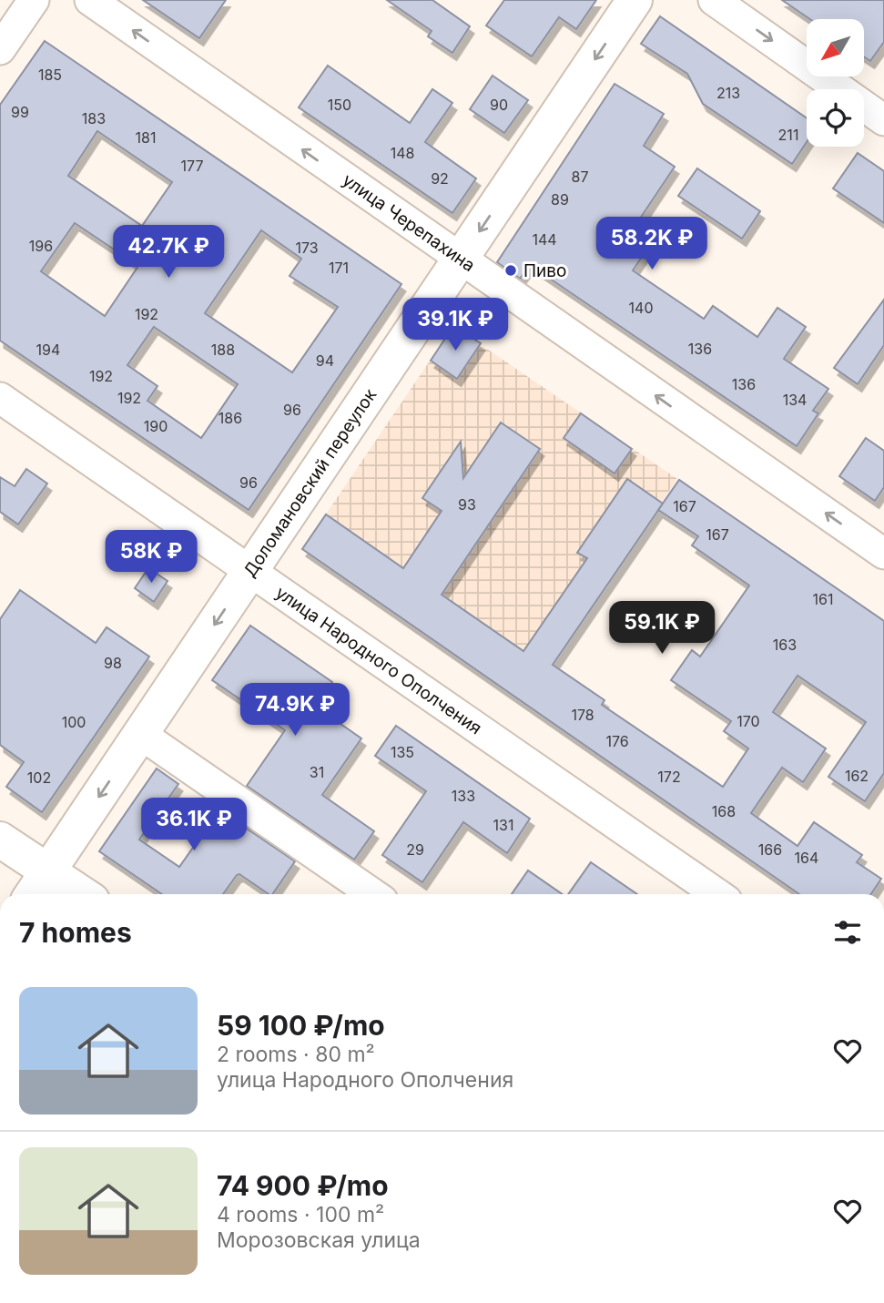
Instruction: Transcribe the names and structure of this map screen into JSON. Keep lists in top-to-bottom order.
{
  "streets": {
    "main road": ["Доломановский переулок"],
    "street": ["улица Черепахина", "улица Народного Ополчения"]
  },
  "crossings": [
    ["улица Черепахина", "Доломановский переулок"],
    ["Доломановский переулок", "улица Народного Ополчения"]
  ],
  "one_way": ["улица Черепахина", "Доломановский переулок"],
  "places": ["Пиво"],
  "house_numbers": [
    "185",
    "213",
    "150",
    "90",
    "99",
    "183",
    "211",
    "181",
    "148",
    "177",
    "87",
    "92",
    "89",
    "144",
    "196",
    "173",
    "171",
    "140",
    "192",
    "136",
    "194",
    "188",
    "94",
    "192",
    "136",
    "192",
    "134",
    "96",
    "186",
    "190",
    "96",
    "93",
    "167",
    "167",
    "161",
    "163",
    "98",
    "178",
    "170",
    "100",
    "176",
    "135",
    "31",
    "162",
    "172",
    "102",
    "133",
    "168",
    "131",
    "29",
    "166",
    "164"
  ],
  "north": "bottom left",
  "page": {
    "price": [
      "58.2K ₽",
      "42.7K ₽",
      "39.1K ₽",
      "58K ₽",
      "59.1K ₽",
      "74.9K ₽",
      "36.1K ₽"
    ],
    "heading": "7 homes",
    "list": [
      {
        "name": "59 100 ₽/mo",
        "note": "2 rooms · 80 m² · улица Народного Ополчения"
      },
      {
        "name": "74 900 ₽/mo",
        "note": "4 rooms · 100 m² · Морозовская улица"
      }
    ]
  }
}
